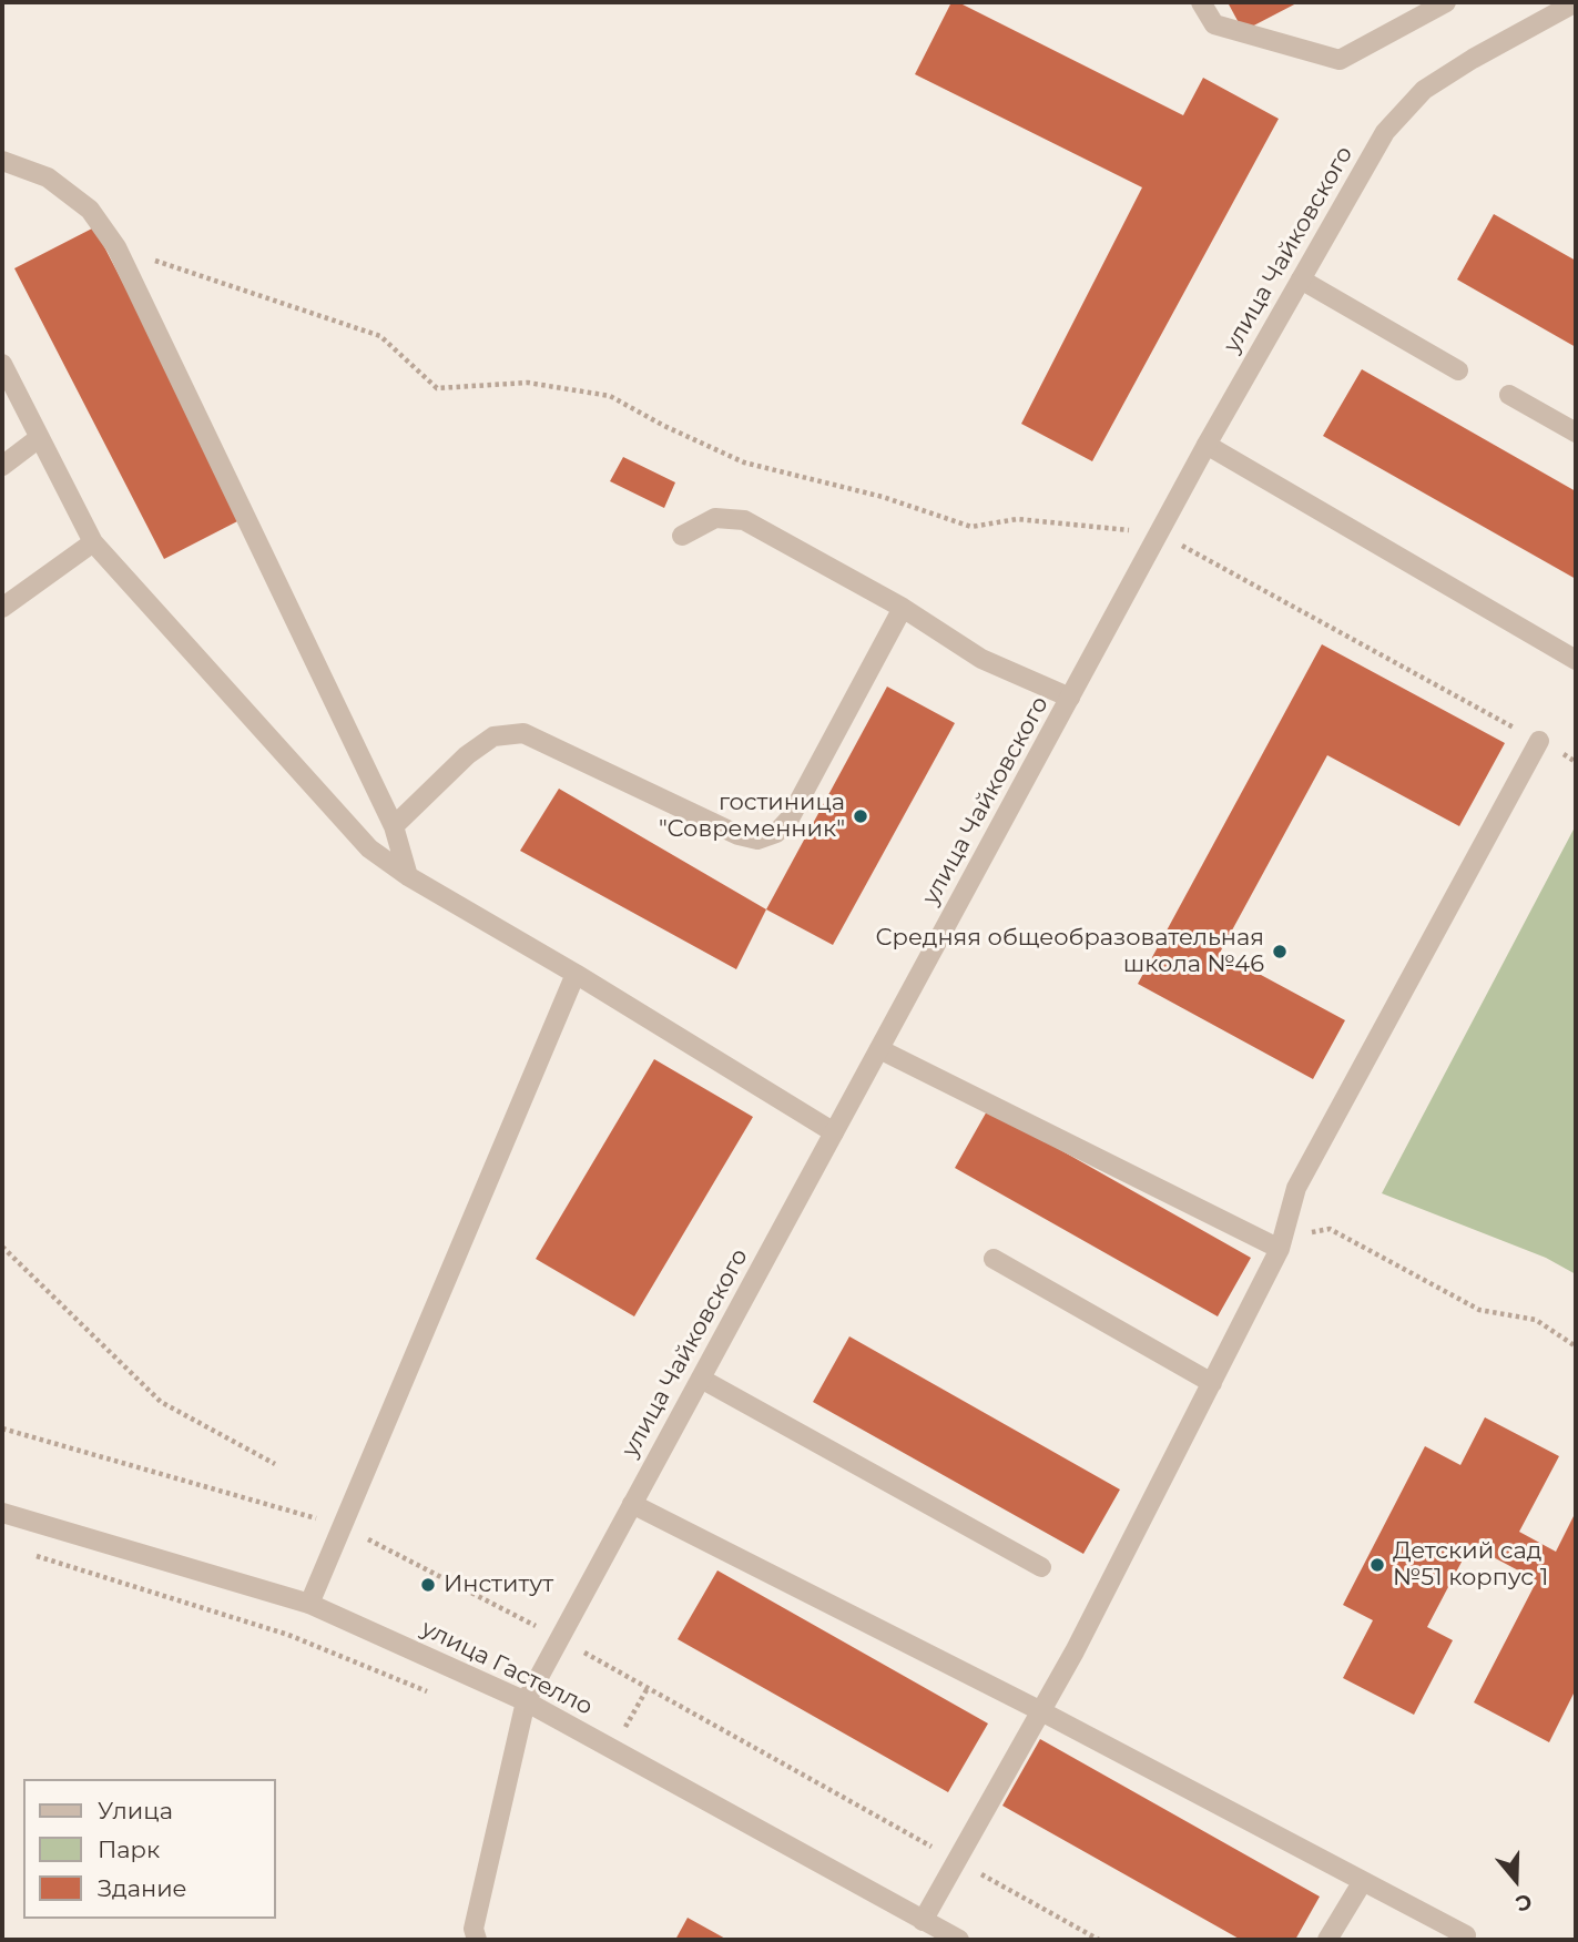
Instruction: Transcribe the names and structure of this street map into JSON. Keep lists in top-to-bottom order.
{
  "streets": {
    "street": ["улица Чайковского", "улица Гастелло"]
  },
  "crossings": [
    ["улица Чайковского", "улица Гастелло"]
  ],
  "places": [
    "гостиница \"Современник\"",
    "Средняя общеобразовательная школа №46",
    "Детский сад №51 корпус 1",
    "Институт"
  ],
  "legend": ["Улица", "Парк", "Здание"],
  "north": "bottom"
}
